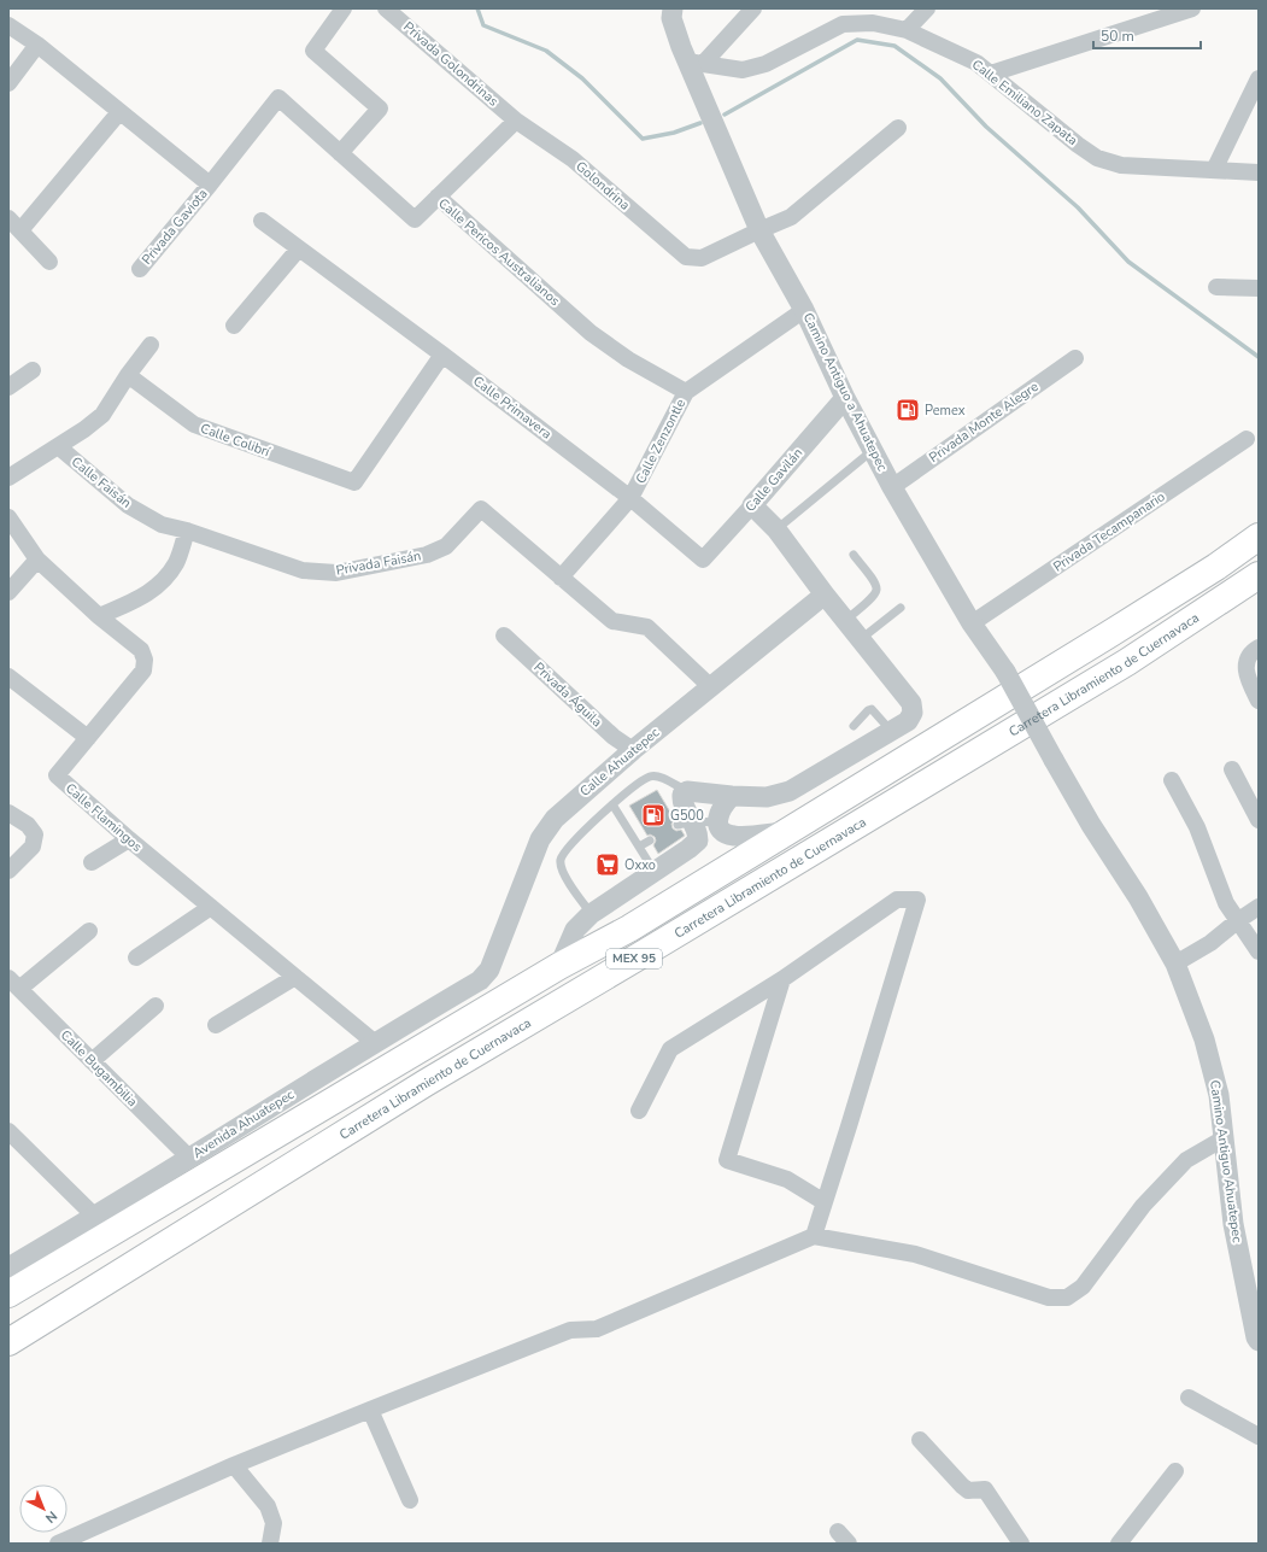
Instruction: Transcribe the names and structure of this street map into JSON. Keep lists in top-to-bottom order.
{
  "streets": {
    "highway": ["Carretera Libramiento de Cuernavaca", "MEX 95"],
    "street": [
      "Privada Golondrinas",
      "Calle Emiliano Zapata",
      "Golondrina",
      "Privada Gaviota",
      "Calle Pericos Australianos",
      "Camino Antiguo a Ahuatepec",
      "Calle Primavera",
      "Privada Monte Alegre",
      "Calle Colibrí",
      "Calle Zenzontle",
      "Calle Gavilán",
      "Calle Faisán",
      "Privada Tecampanario",
      "Privada Faisán",
      "Privada Águila",
      "Calle Ahuatepec",
      "Calle Flamingos",
      "Calle Bugambilia",
      "Avenida Ahuatepec",
      "Camino Antiguo Ahuatepec"
    ]
  },
  "crossings": [
    ["Privada Golondrinas", "Golondrina"],
    ["Calle Emiliano Zapata", "Camino Antiguo a Ahuatepec"],
    ["Golondrina", "Camino Antiguo a Ahuatepec"],
    ["Privada Gaviota", "Calle Pericos Australianos"],
    ["Calle Pericos Australianos", "Calle Zenzontle"],
    ["Camino Antiguo a Ahuatepec", "Privada Monte Alegre"],
    ["Camino Antiguo a Ahuatepec", "Calle Zenzontle"],
    ["Camino Antiguo a Ahuatepec", "Calle Gavilán"],
    ["Camino Antiguo a Ahuatepec", "Privada Tecampanario"],
    ["Camino Antiguo a Ahuatepec", "Camino Antiguo Ahuatepec"],
    ["Calle Primavera", "Calle Colibrí"],
    ["Calle Primavera", "Calle Zenzontle"],
    ["Calle Primavera", "Calle Gavilán"],
    ["Calle Zenzontle", "Privada Faisán"],
    ["Calle Faisán", "Privada Faisán"],
    ["Privada Águila", "Calle Ahuatepec"],
    ["Calle Ahuatepec", "Avenida Ahuatepec"],
    ["Calle Flamingos", "Avenida Ahuatepec"],
    ["Calle Bugambilia", "Avenida Ahuatepec"]
  ],
  "places": {
    "fuel station": ["Pemex", "G500"],
    "supermarket": ["Oxxo"]
  },
  "scale_bar": "50 m",
  "north": "bottom right"
}
